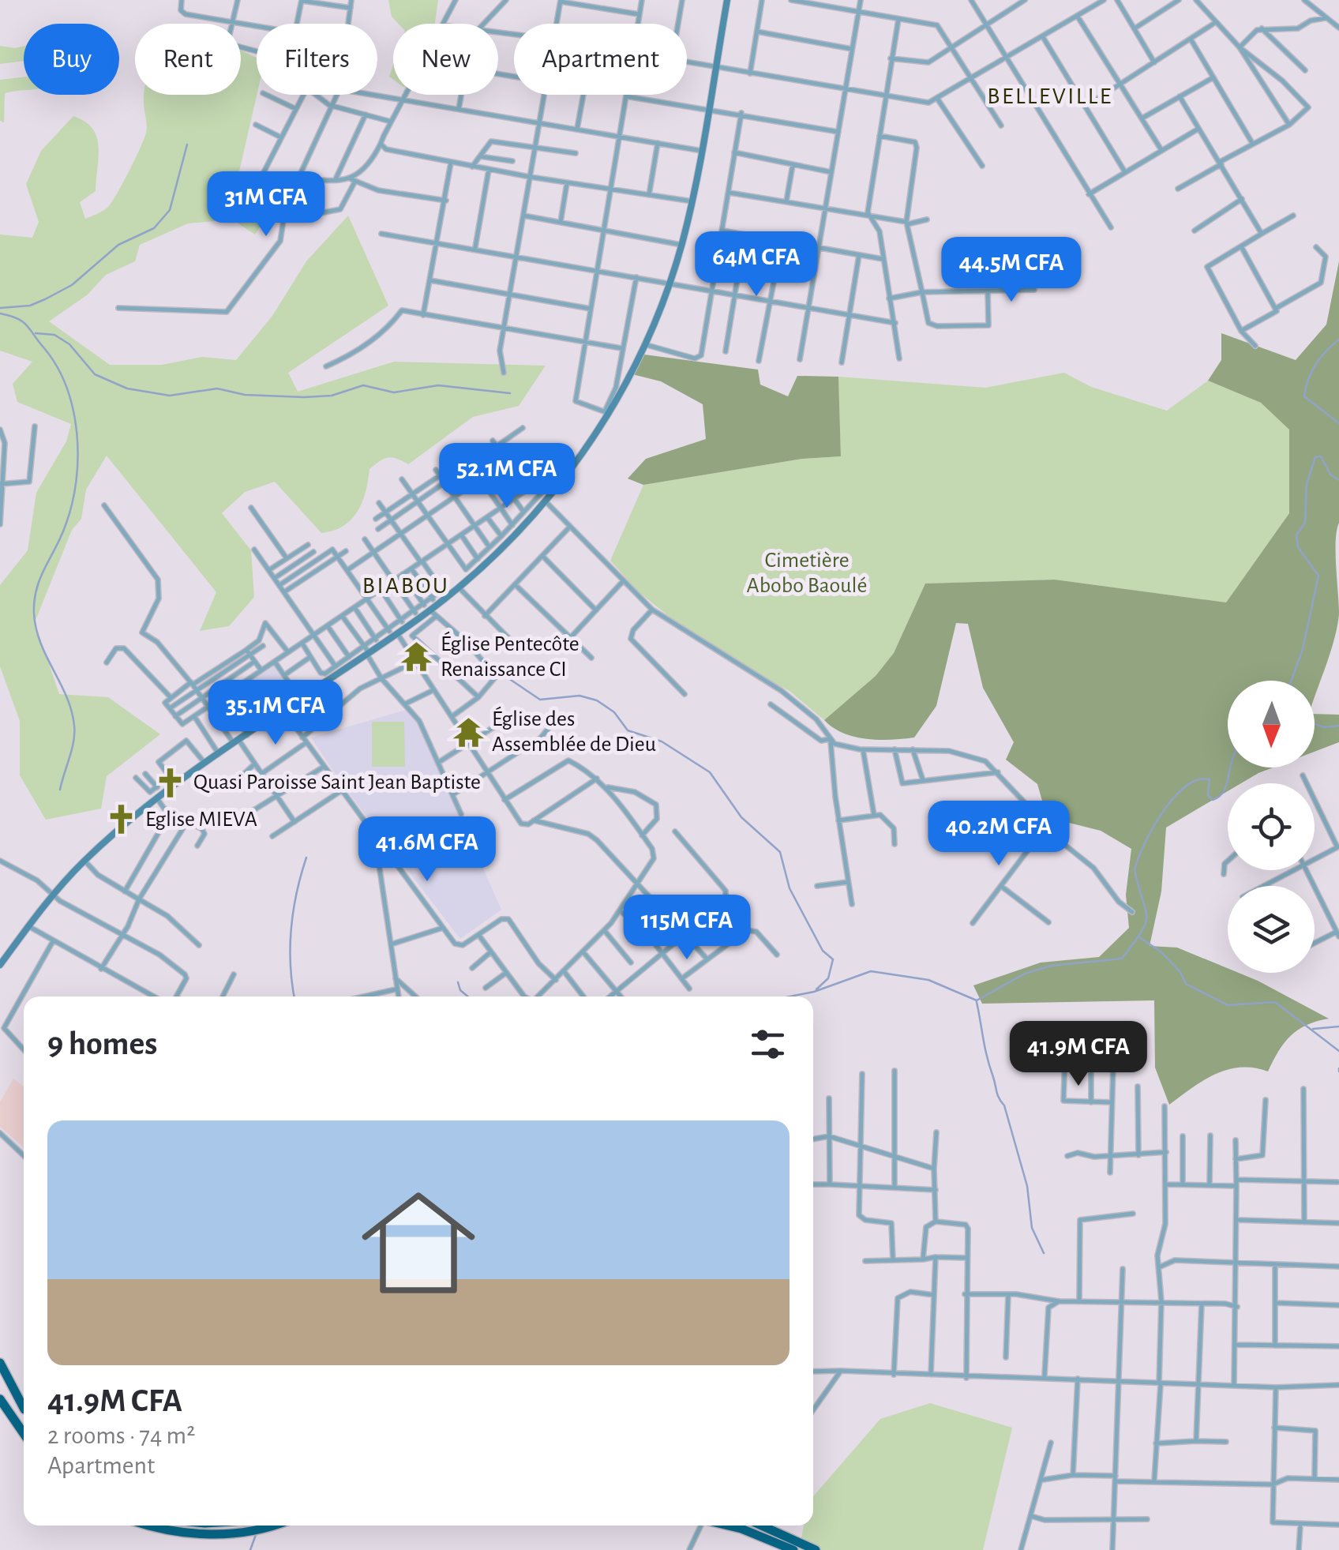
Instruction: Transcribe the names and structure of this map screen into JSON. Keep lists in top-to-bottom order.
{
  "districts": ["BELLEVILLE", "BIABOU"],
  "parks": ["Cimetière Abobo Baoulé"],
  "places": {
    "temple": ["Église Pentecôte Renaissance CI", "Église des Assemblée de Dieu"],
    "church": ["Quasi Paroisse Saint Jean Baptiste", "Eglise MIEVA"]
  },
  "north": "bottom",
  "page": {
    "chip": [
      "Buy",
      "Rent",
      "Filters",
      "New",
      "Apartment"
    ],
    "price": [
      "31M CFA",
      "64M CFA",
      "44.5M CFA",
      "52.1M CFA",
      "35.1M CFA",
      "40.2M CFA",
      "41.6M CFA",
      "115M CFA",
      "41.9M CFA"
    ],
    "heading": "9 homes",
    "list": [
      {
        "name": "41.9M CFA",
        "note": "2 rooms · 74 m² · Apartment"
      }
    ]
  }
}
